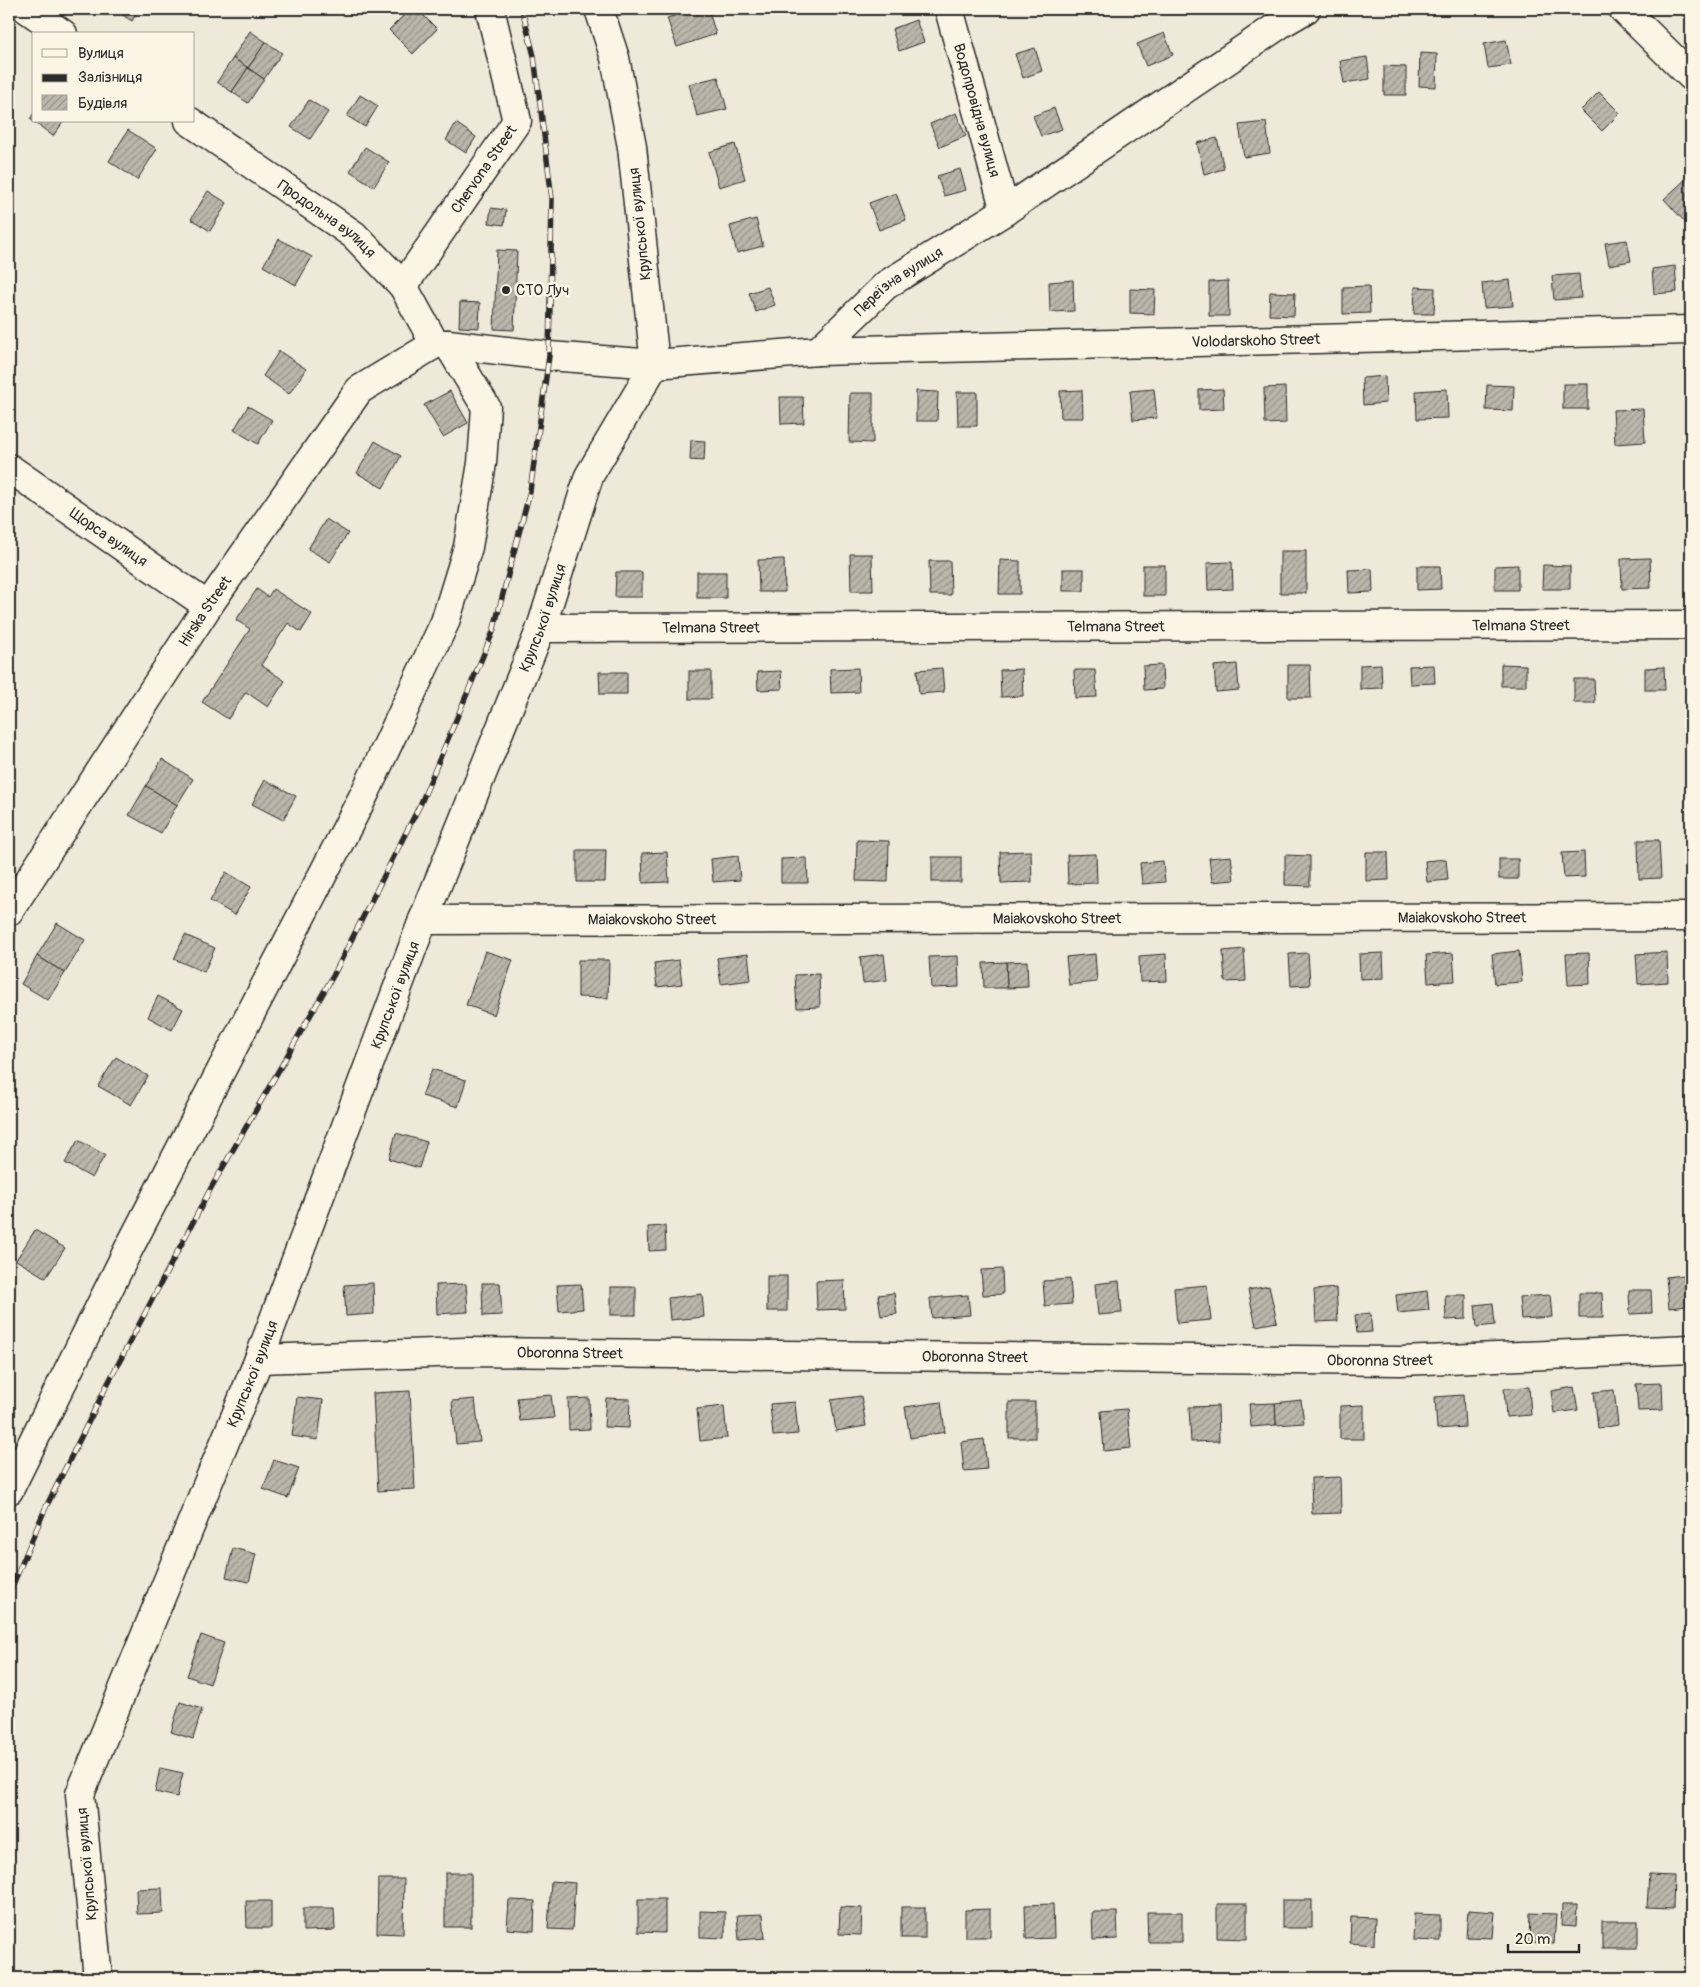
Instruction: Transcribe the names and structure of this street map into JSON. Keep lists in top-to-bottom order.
{
  "streets": {
    "street": [
      "Водопровідна вулиця",
      "Chervona Street",
      "Продольна вулиця",
      "Крупської вулиця",
      "Переїзна вулиця",
      "Volodarskoho Street",
      "Щорса вулиця",
      "Hirska Street",
      "Telmana Street",
      "Maiakovskoho Street",
      "Oboronna Street"
    ]
  },
  "crossings": [
    ["Водопровідна вулиця", "Переїзна вулиця"],
    ["Chervona Street", "Продольна вулиця"],
    ["Продольна вулиця", "Hirska Street"],
    ["Крупської вулиця", "Telmana Street"],
    ["Крупської вулиця", "Maiakovskoho Street"],
    ["Крупської вулиця", "Oboronna Street"],
    ["Переїзна вулиця", "Volodarskoho Street"],
    ["Щорса вулиця", "Hirska Street"]
  ],
  "places": ["СТО Луч"],
  "legend": ["Вулиця", "Залізниця", "Будівля"],
  "scale_bar": "20 m"
}
